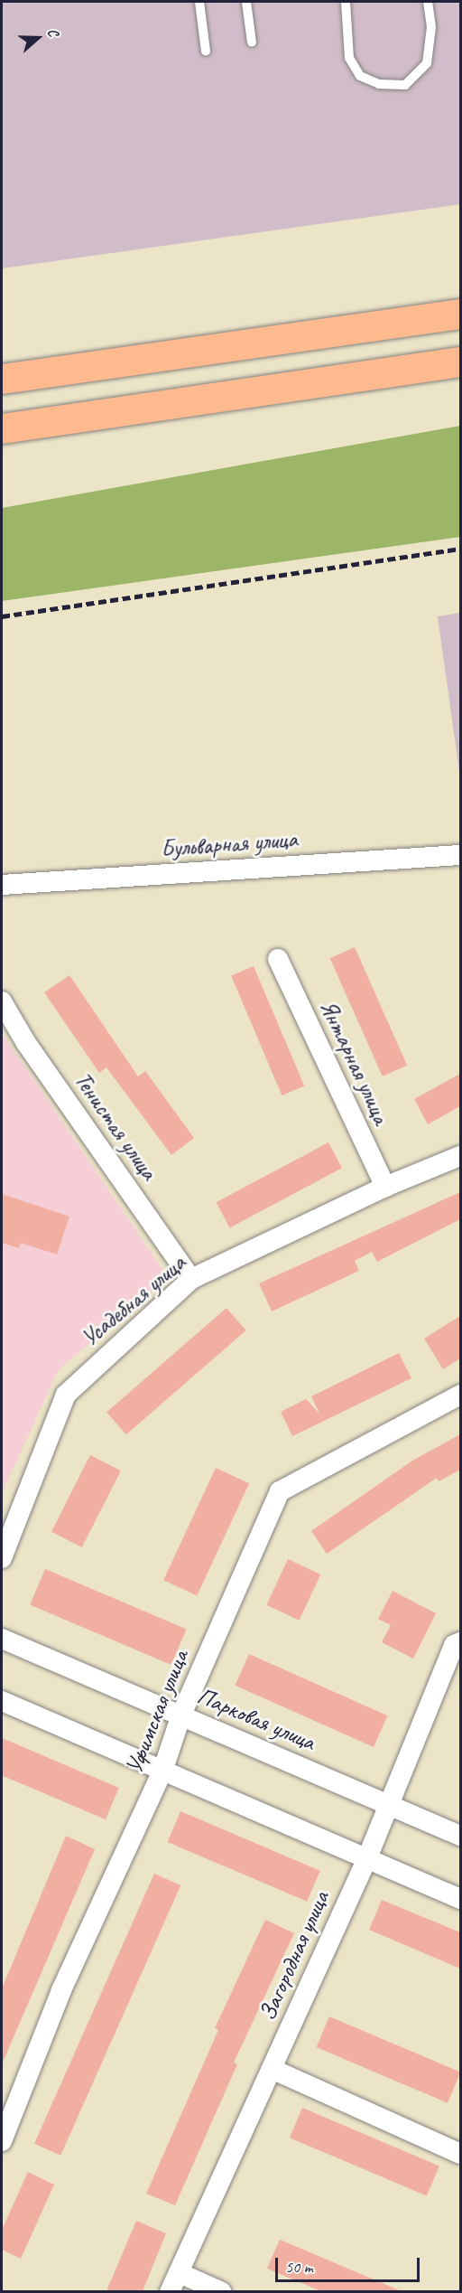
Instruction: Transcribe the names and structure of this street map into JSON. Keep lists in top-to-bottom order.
{
  "streets": {
    "street": [
      "Бульварная улица",
      "Янтарная улица",
      "Тенистая улица",
      "Усадебная улица",
      "Уфимская улица",
      "Парковая улица",
      "Загородная улица"
    ]
  },
  "crossings": [
    ["Янтарная улица", "Усадебная улица"],
    ["Тенистая улица", "Усадебная улица"],
    ["Уфимская улица", "Парковая улица"],
    ["Парковая улица", "Загородная улица"]
  ],
  "scale_bar": "50 m",
  "north": "right"
}
